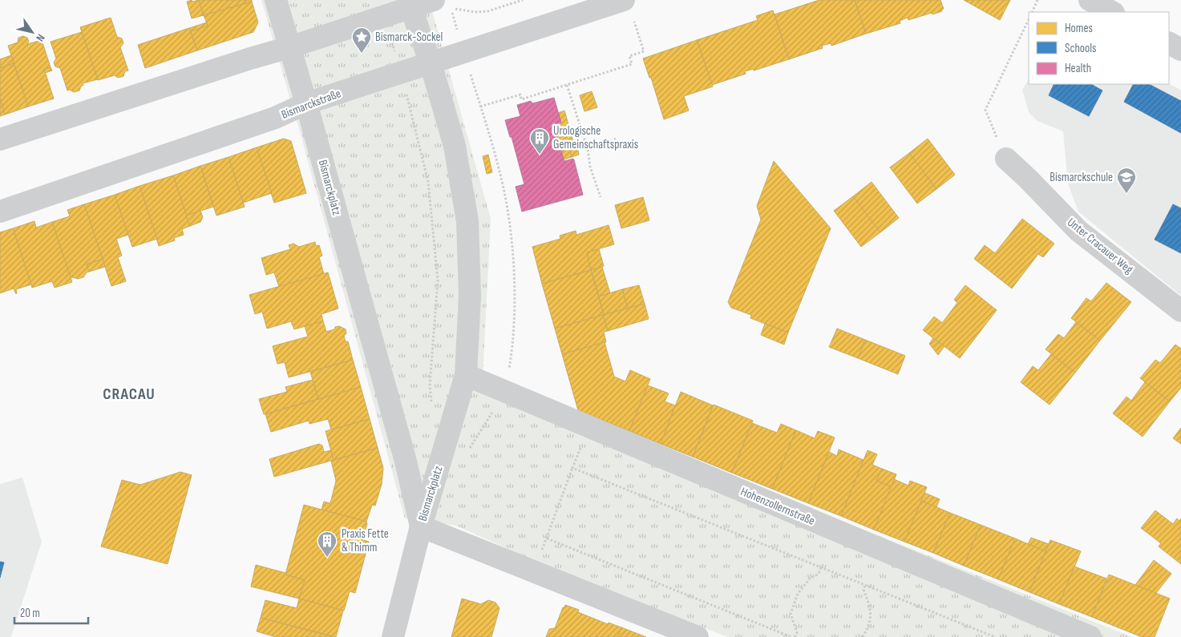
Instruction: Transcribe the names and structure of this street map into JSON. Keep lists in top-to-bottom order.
{
  "streets": {
    "street": [
      "Bismarckstraße",
      "Bismarckplatz",
      "Unter Cracauer Weg",
      "Hohenzollernstraße"
    ]
  },
  "crossings": [
    ["Bismarckstraße", "Bismarckplatz"],
    ["Bismarckplatz", "Hohenzollernstraße"]
  ],
  "districts": ["CRACAU"],
  "places": {
    "place": ["Bismarck-Sockel"],
    "building": ["Urologische Gemeinschaftspraxis", "Praxis Fette & Thimm"],
    "school or university": ["Bismarckschule"]
  },
  "legend": ["Homes", "Schools", "Health"],
  "scale_bar": "20 m",
  "north": "bottom right"
}
